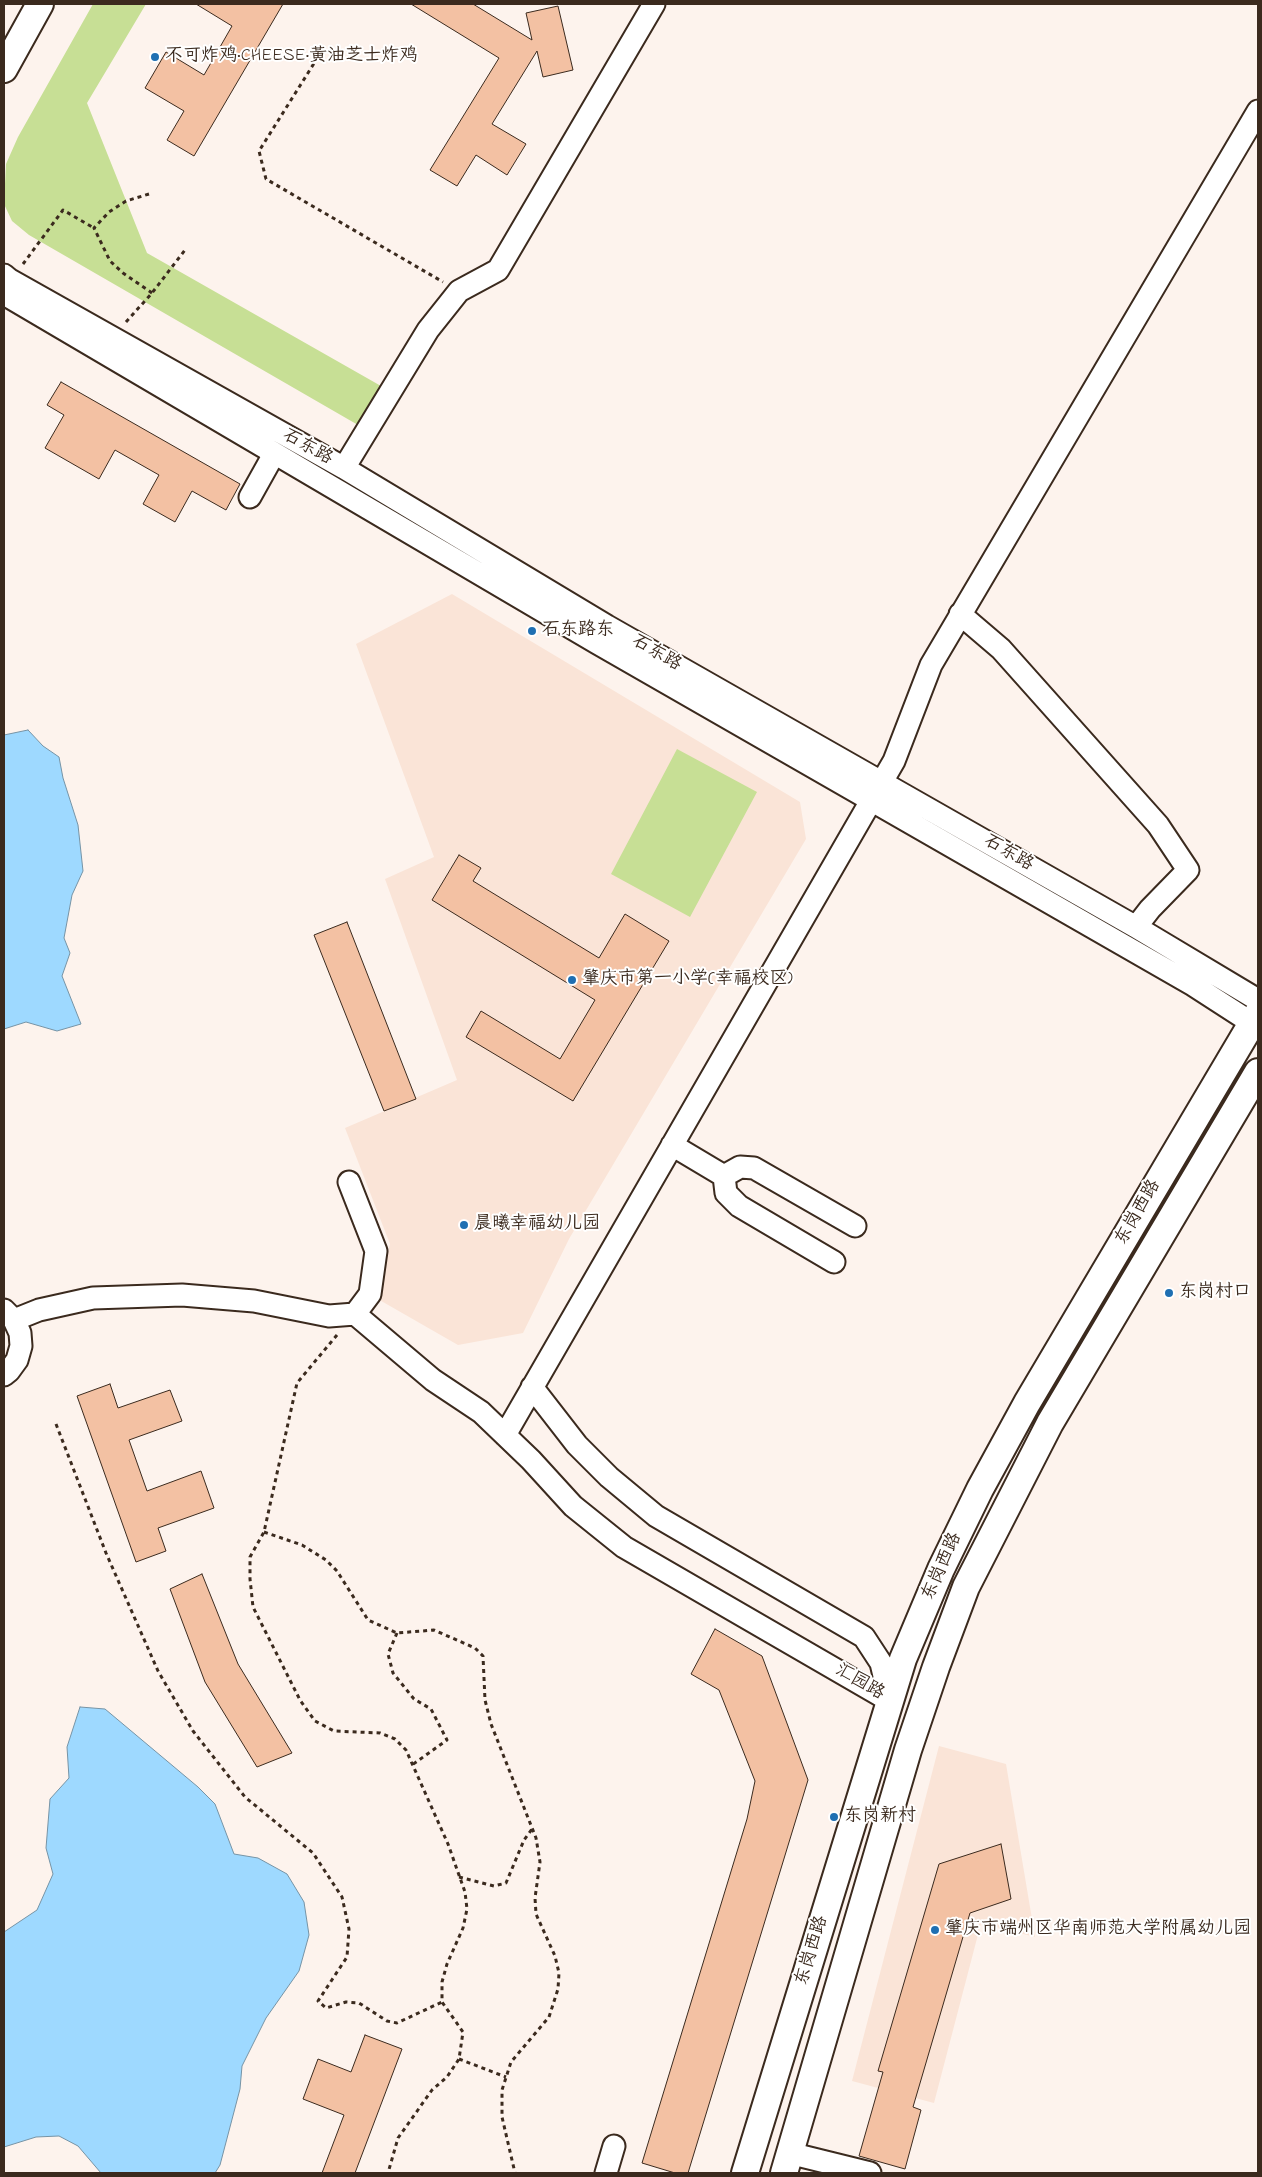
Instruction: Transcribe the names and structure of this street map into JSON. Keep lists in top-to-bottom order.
{
  "streets": {
    "main road": ["东岗西路"],
    "street": ["石东路", "汇园路"]
  },
  "crossings": [
    ["石东路", "东岗西路"],
    ["东岗西路", "汇园路"]
  ],
  "places": [
    "不可炸鸡·CHEESE·黄油芝士炸鸡",
    "石东路东",
    "肇庆市第一小学(幸福校区)",
    "晨曦幸福幼儿园",
    "东岗村口",
    "东岗新村",
    "肇庆市端州区华南师范大学附属幼儿园"
  ]
}
